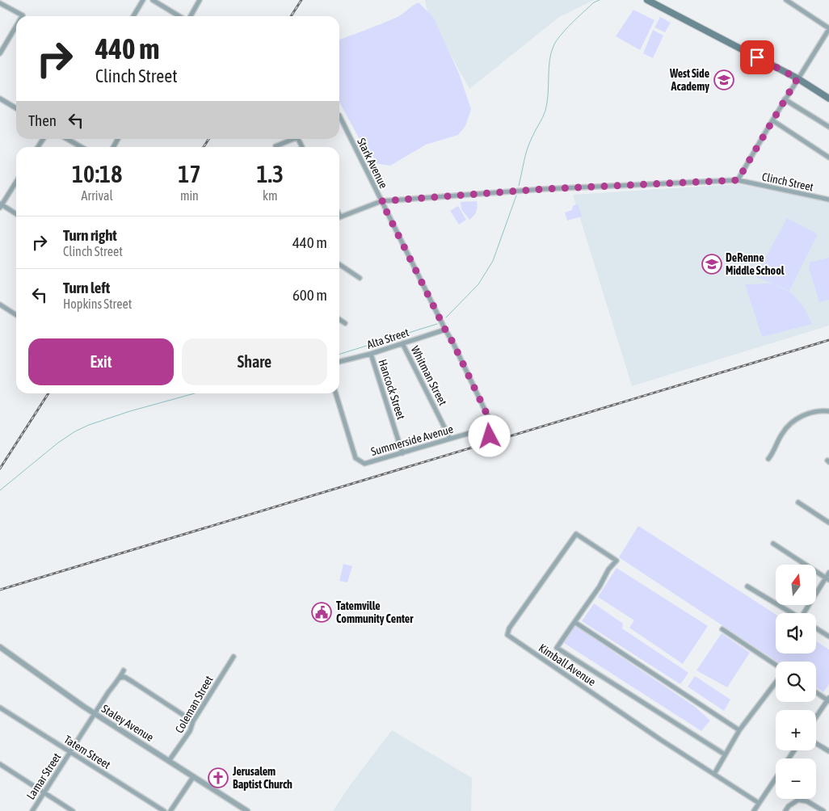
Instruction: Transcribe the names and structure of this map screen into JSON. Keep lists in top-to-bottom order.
{
  "streets": {
    "street": [
      "Stark Avenue",
      "Clinch Street",
      "Alta Street",
      "Whitman Street",
      "Hancock Street",
      "Summerside Avenue",
      "Kimball Avenue",
      "Coleman Street",
      "Staley Avenue",
      "Tatem Street",
      "Lamar Street"
    ]
  },
  "crossings": [
    ["Stark Avenue", "Clinch Street"],
    ["Stark Avenue", "Alta Street"],
    ["Stark Avenue", "Summerside Avenue"],
    ["Alta Street", "Whitman Street"],
    ["Alta Street", "Hancock Street"],
    ["Whitman Street", "Summerside Avenue"],
    ["Hancock Street", "Summerside Avenue"],
    ["Coleman Street", "Staley Avenue"],
    ["Staley Avenue", "Lamar Street"],
    ["Tatem Street", "Lamar Street"]
  ],
  "places": {
    "school or university": ["West Side Academy", "DeRenne Middle School"],
    "public building": ["Tatemville Community Center"],
    "church": ["Jerusalem Baptist Church"]
  },
  "north": "top",
  "page": {
    "turn": ["440 m", "Clinch Street"],
    "then": "Then",
    "eta": [
      "10:18",
      "Arrival",
      "17",
      "min",
      "1.3",
      "km"
    ],
    "list": [
      {
        "name": "Turn right",
        "note": "Clinch Street",
        "value": "440 m"
      },
      {
        "name": "Turn left",
        "note": "Hopkins Street",
        "value": "600 m"
      }
    ],
    "buttons": ["Exit", "Share"],
    "map_buttons": ["+", "−"]
  }
}
